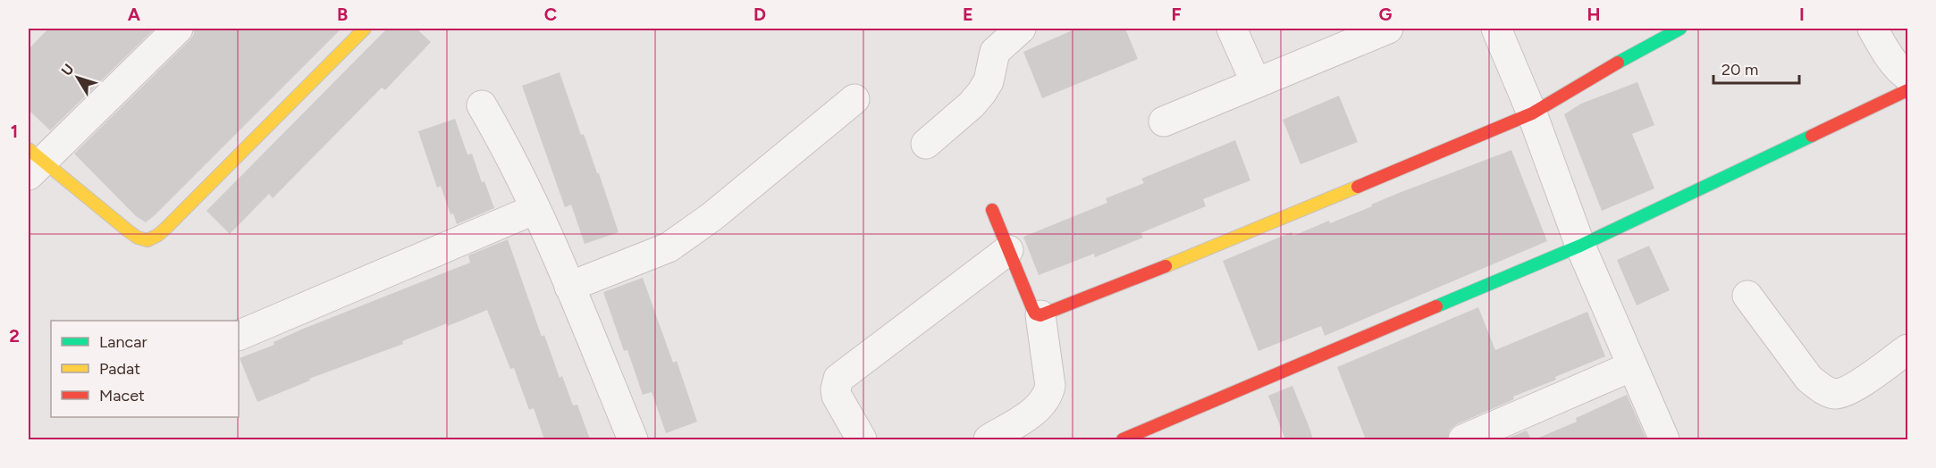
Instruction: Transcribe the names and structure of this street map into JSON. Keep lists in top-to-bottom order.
{
  "legend": ["Lancar", "Padat", "Macet"],
  "scale_bar": "20 m",
  "north": "top left",
  "grid": {
    "columns": [
      "A",
      "B",
      "C",
      "D",
      "E",
      "F",
      "G",
      "H",
      "I"
    ],
    "rows": ["1", "2"]
  }
}
